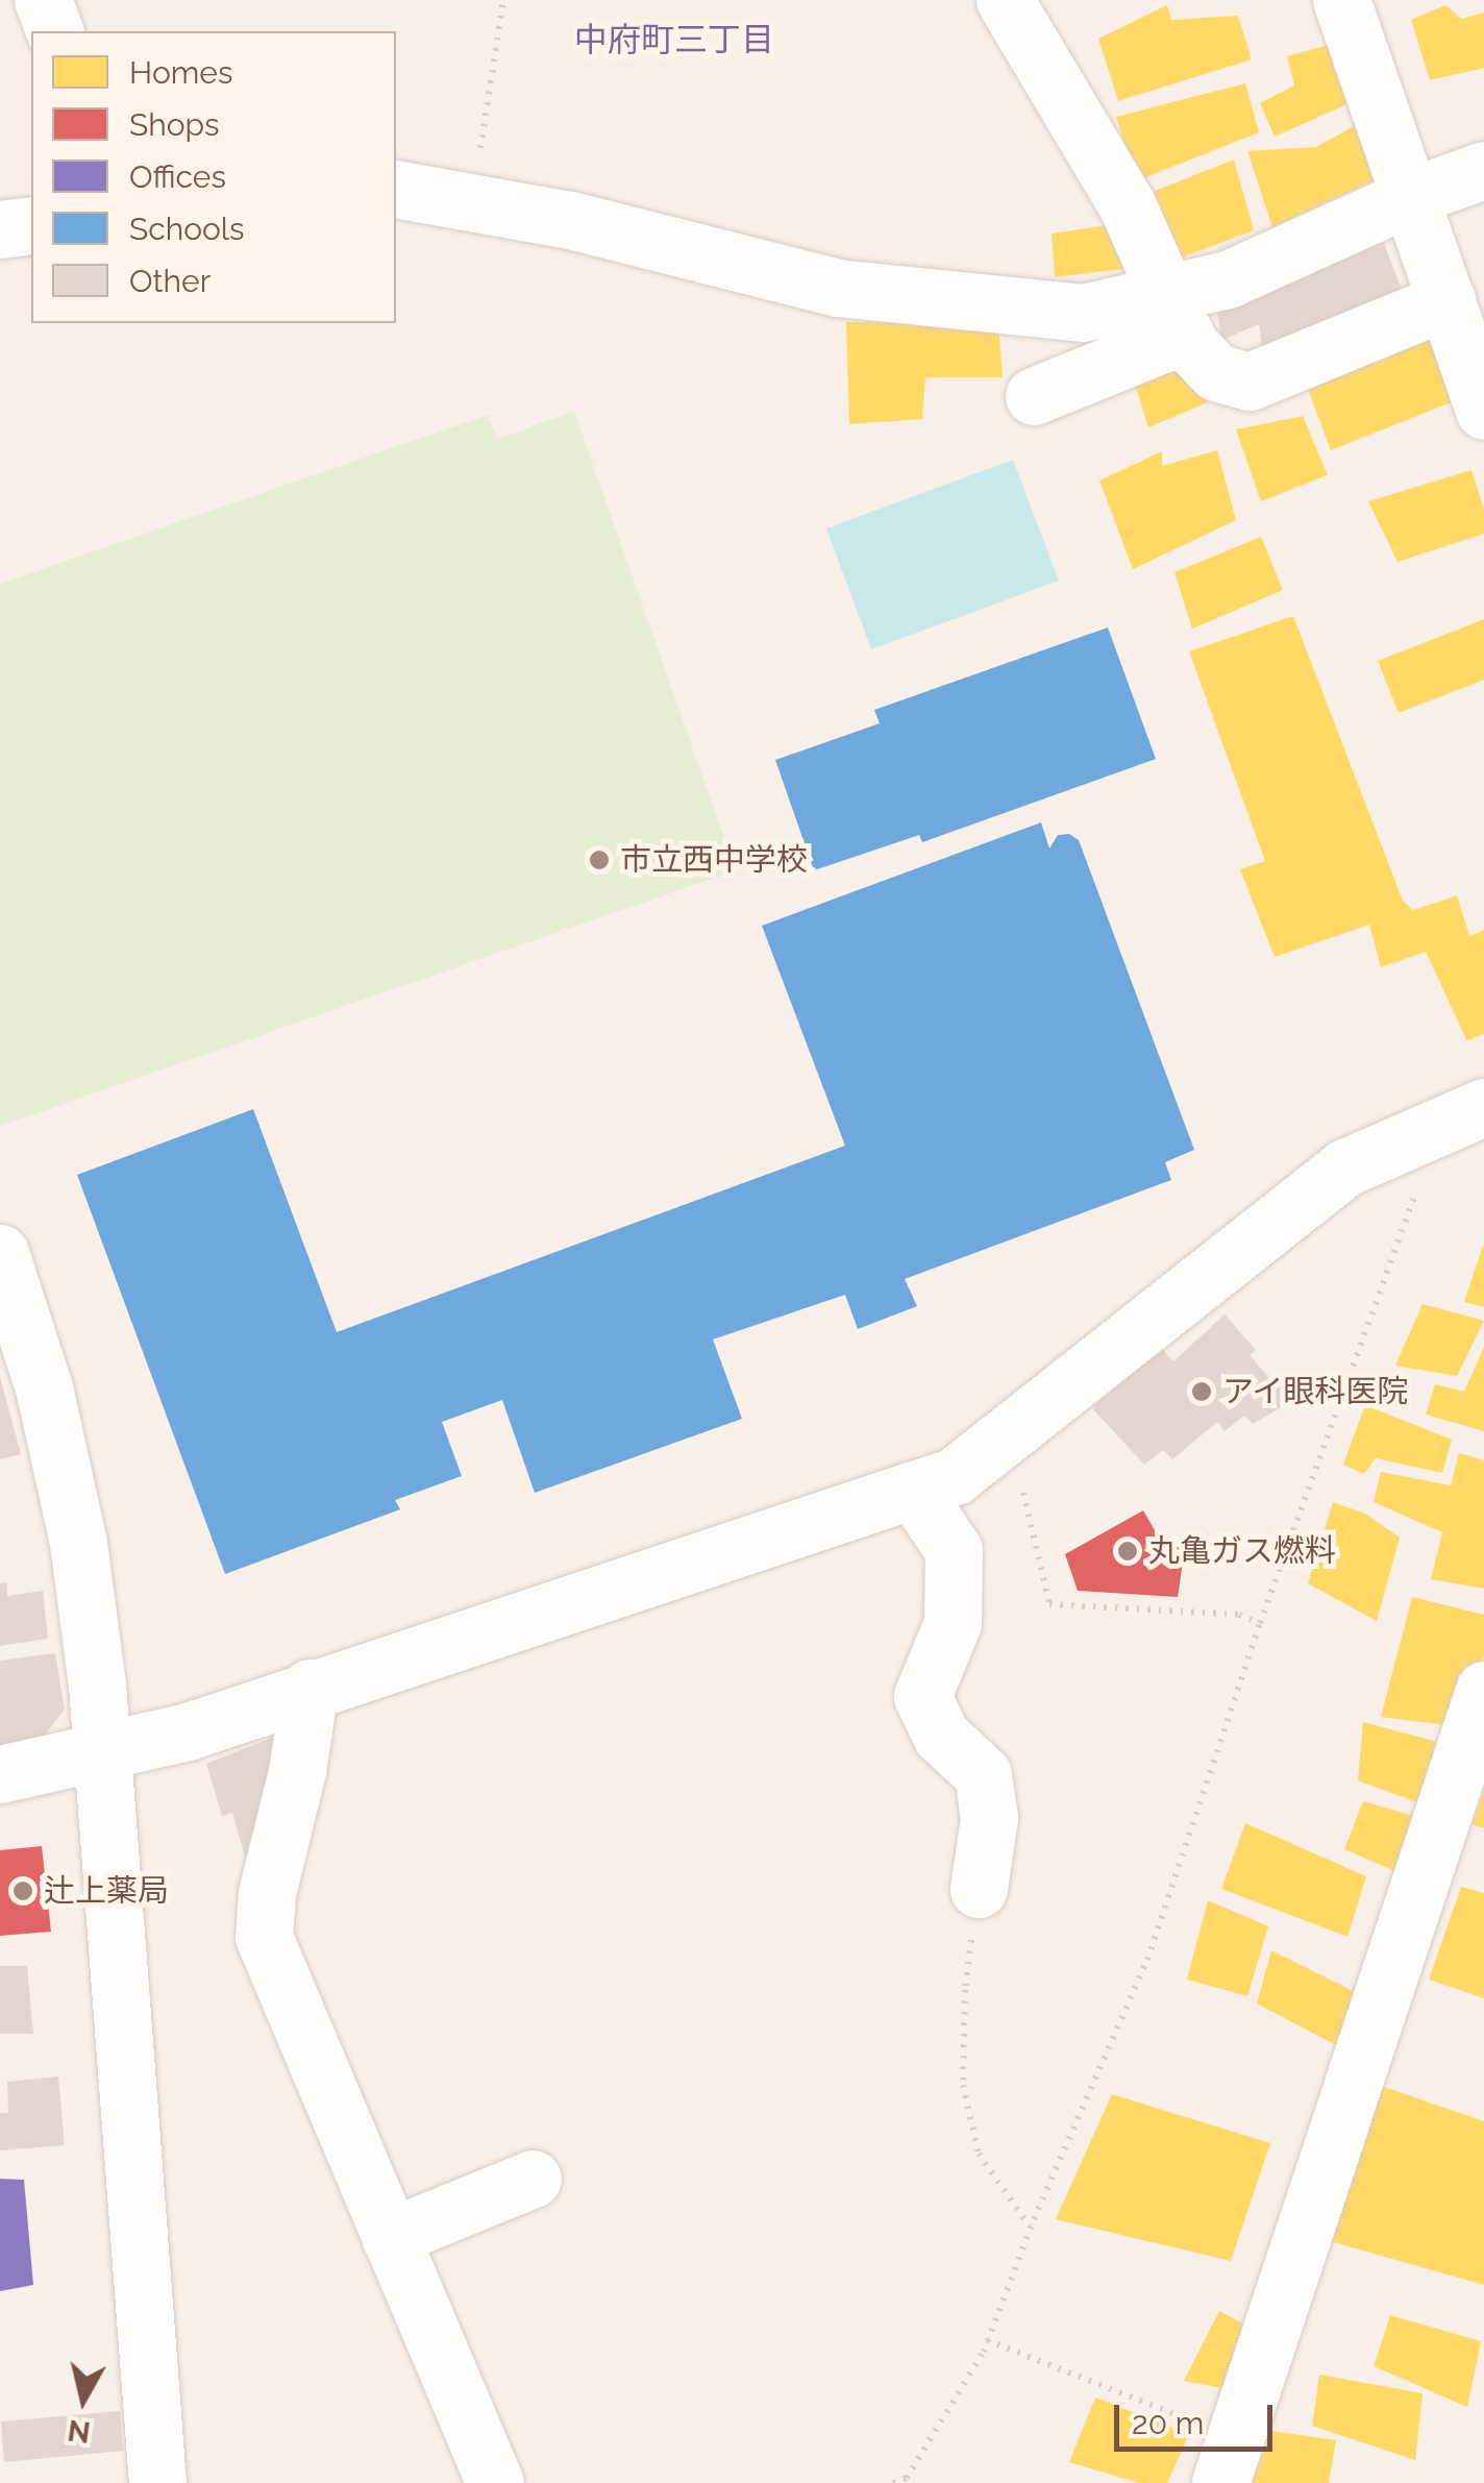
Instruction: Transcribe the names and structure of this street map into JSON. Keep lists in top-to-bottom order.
{
  "districts": ["中府町三丁目"],
  "places": [
    "市立西中学校",
    "アイ眼科医院",
    "丸亀ガス燃料",
    "辻上薬局"
  ],
  "legend": [
    "Homes",
    "Shops",
    "Offices",
    "Schools",
    "Other"
  ],
  "scale_bar": "20 m",
  "north": "bottom"
}
